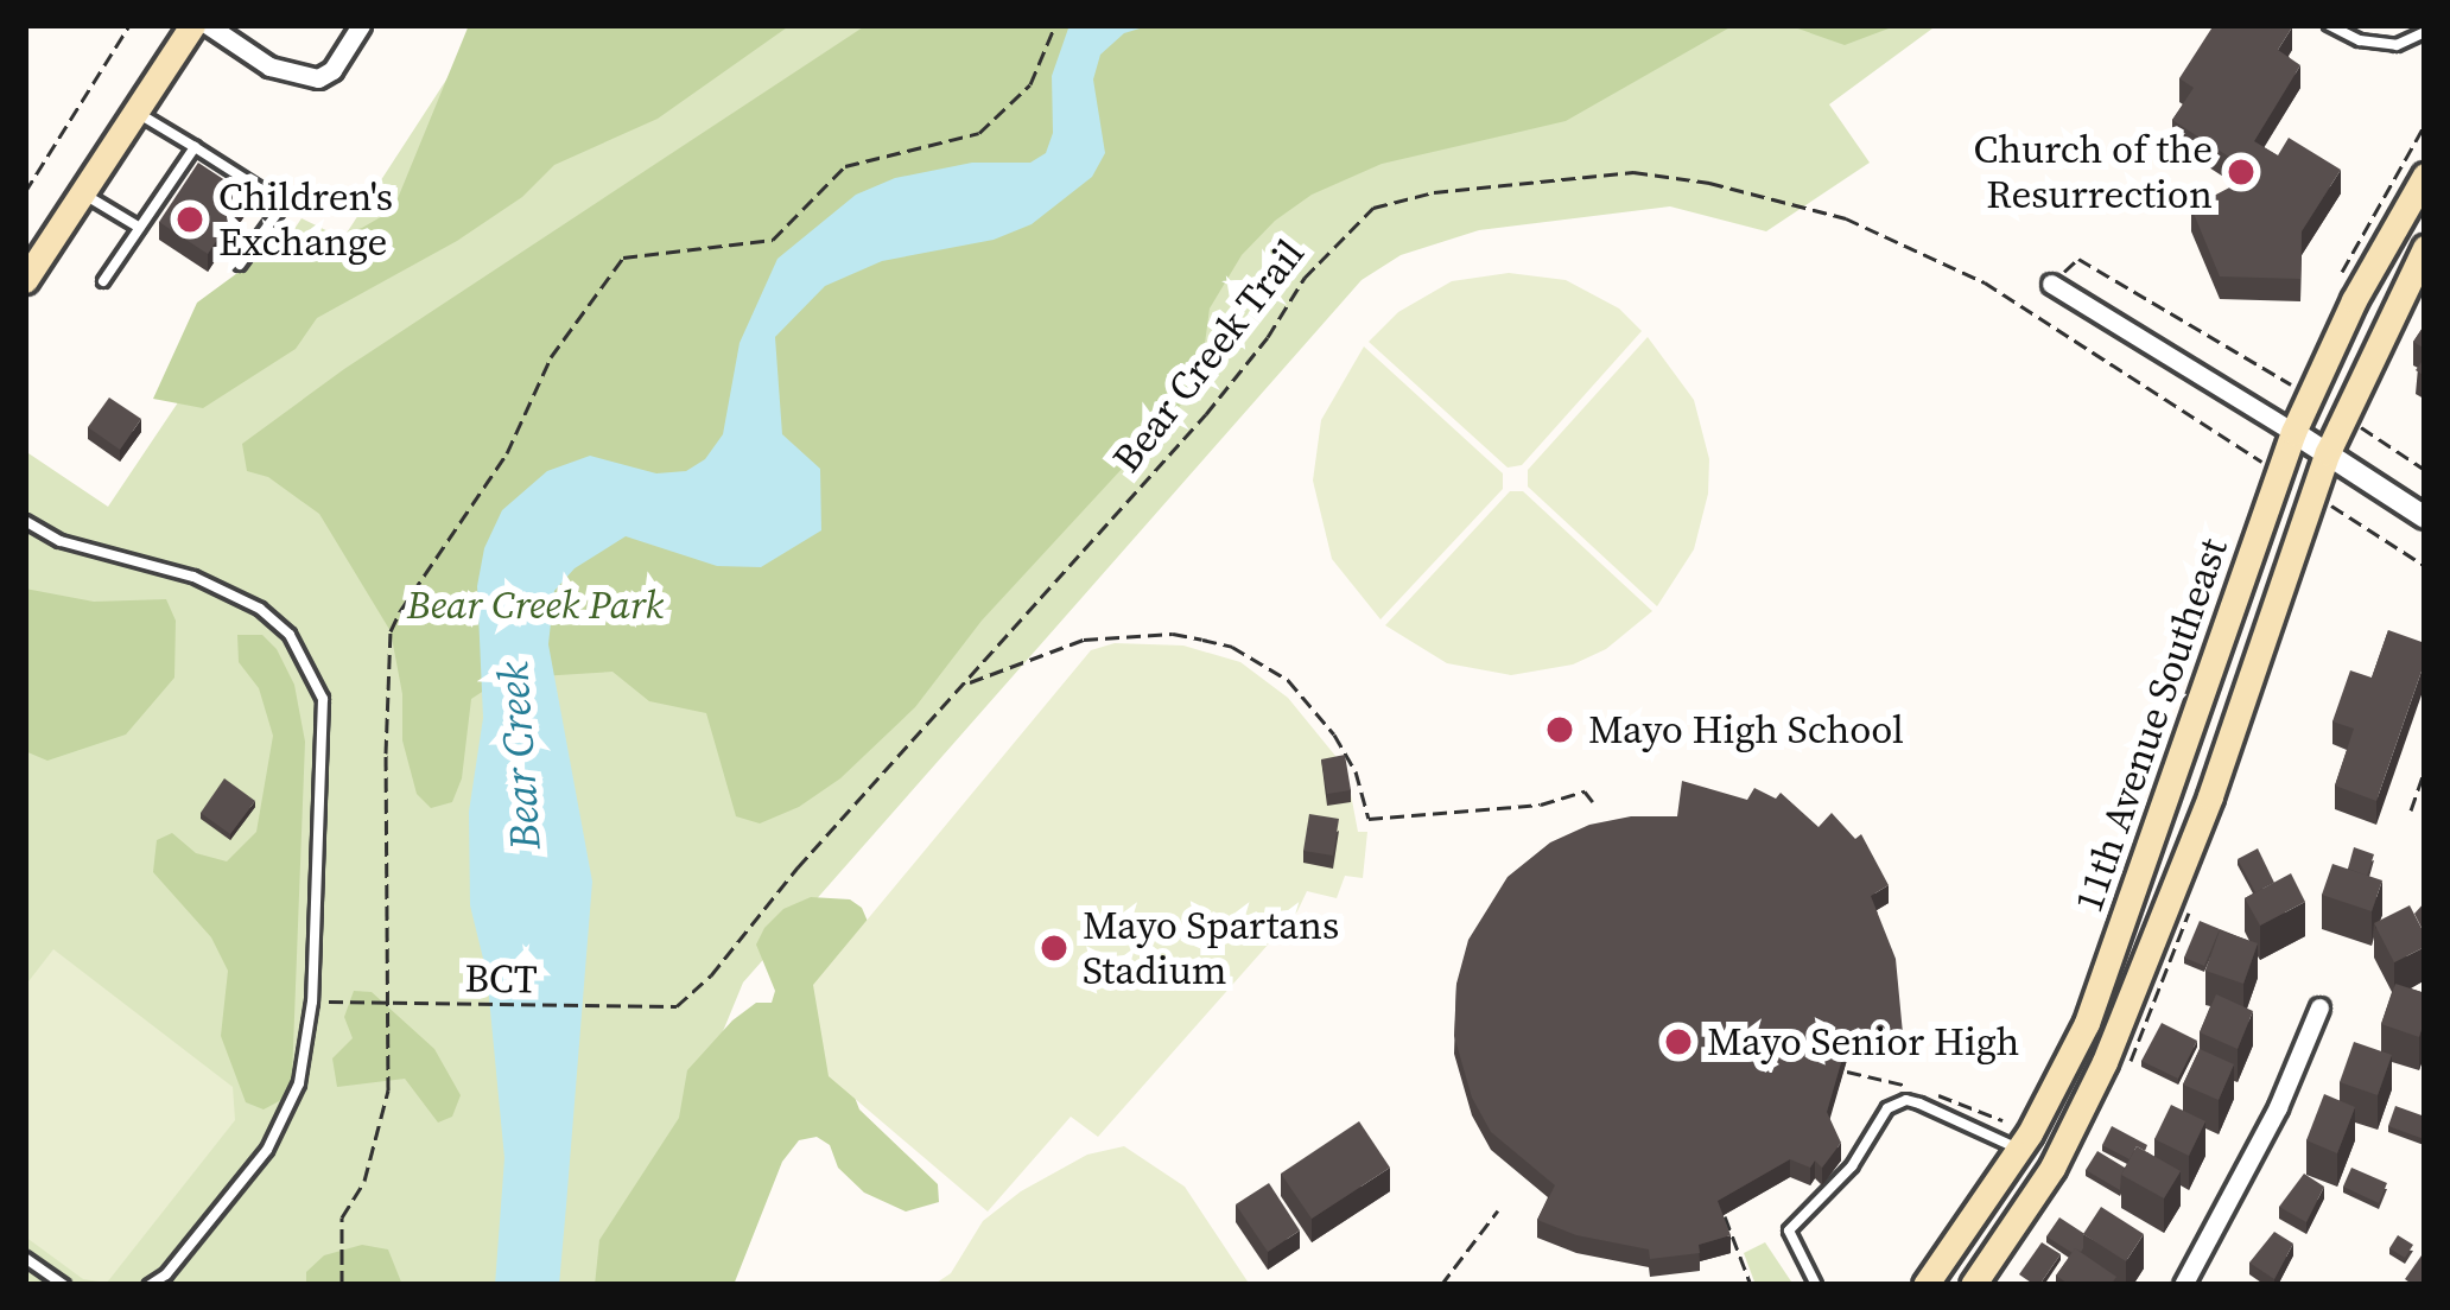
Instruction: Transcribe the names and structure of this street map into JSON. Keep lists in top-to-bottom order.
{
  "streets": {
    "main road": ["11th Avenue Southeast"],
    "path": ["Bear Creek Trail", "BCT"]
  },
  "crossings": [
    ["Bear Creek Trail", "BCT"]
  ],
  "water": ["Bear Creek"],
  "parks": ["Bear Creek Park"],
  "places": [
    "Church of the Resurrection",
    "Children's Exchange",
    "Mayo High School",
    "Mayo Spartans Stadium",
    "Mayo Senior High"
  ]
}
